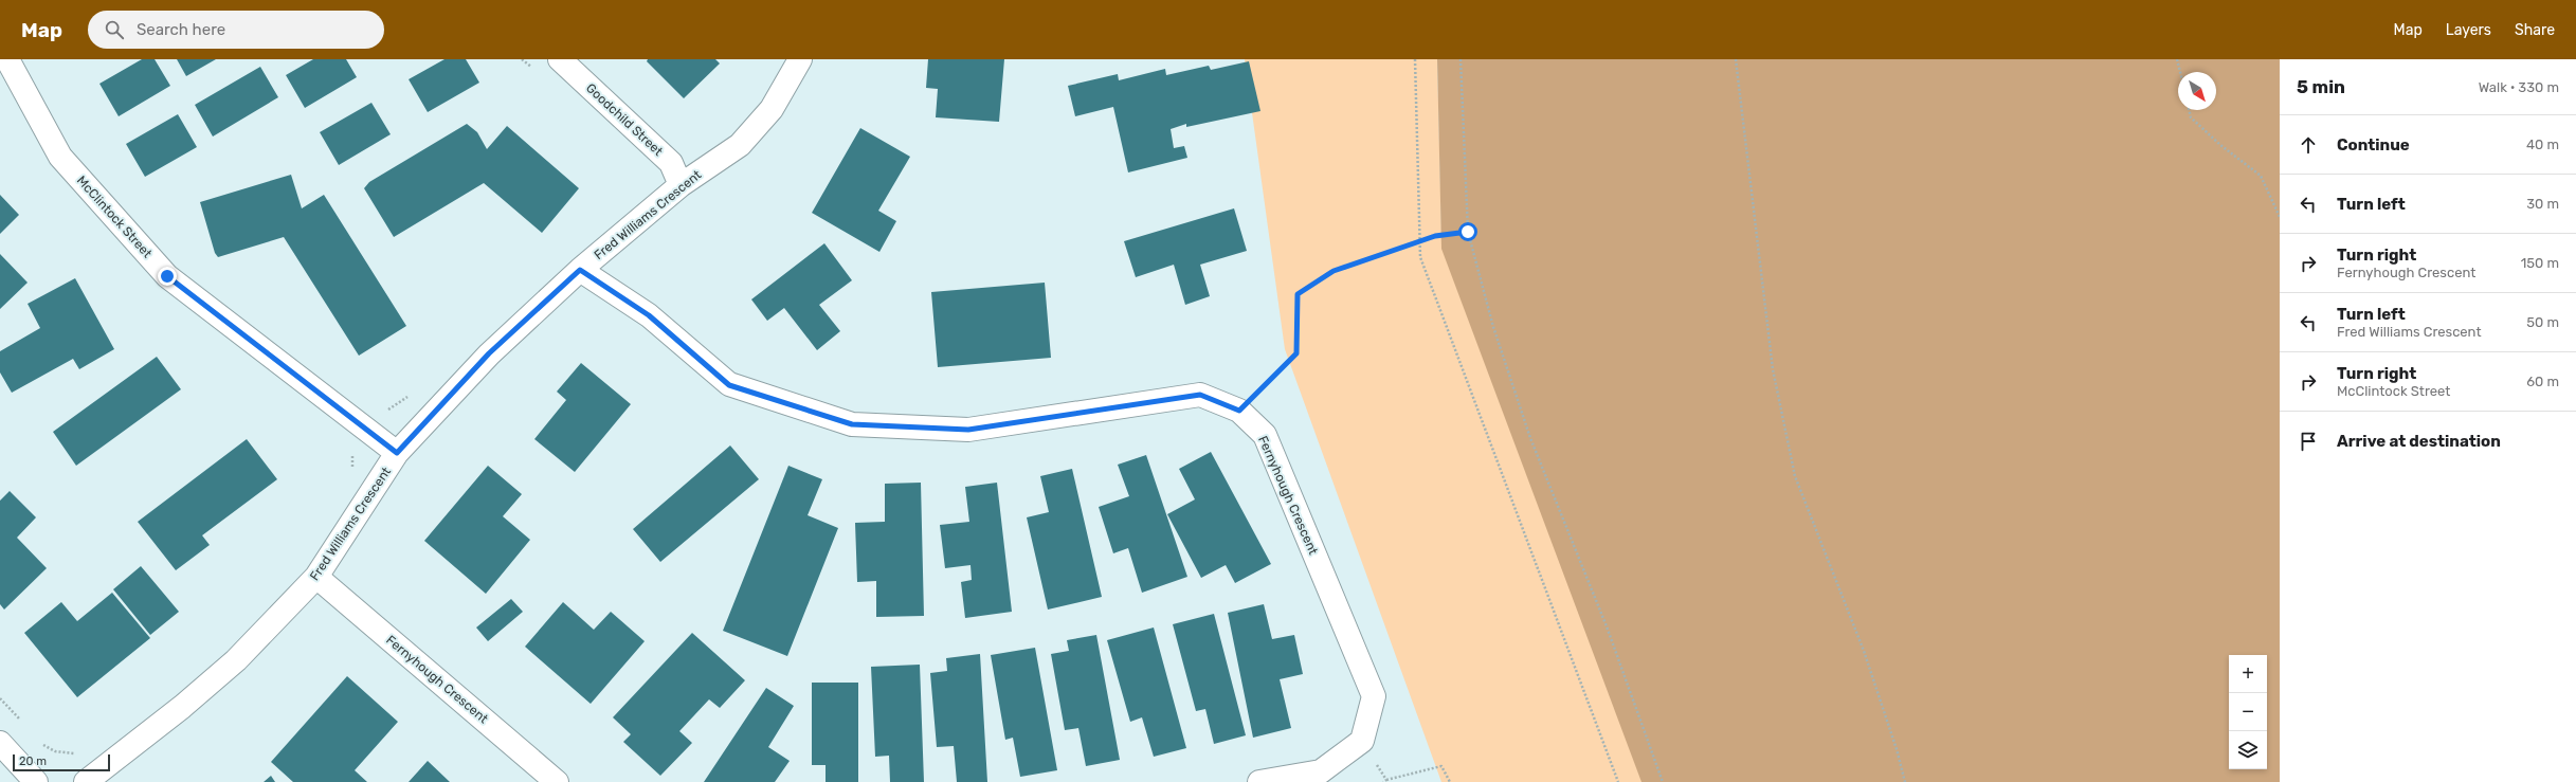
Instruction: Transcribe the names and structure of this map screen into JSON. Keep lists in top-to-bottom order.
{
  "streets": {
    "street": [
      "Goodchild Street",
      "Fred Williams Crescent",
      "McClintock Street",
      "Fernyhough Crescent"
    ]
  },
  "crossings": [
    ["Goodchild Street", "Fred Williams Crescent"],
    ["Fred Williams Crescent", "McClintock Street"],
    ["Fred Williams Crescent", "Fernyhough Crescent"]
  ],
  "scale_bar": "20 m",
  "north": "bottom right",
  "page": {
    "header": "Map",
    "search": "Search here",
    "nav": ["Map", "Layers", "Share"],
    "heading": ["5 min", "Walk · 330 m"],
    "list": [
      ["Continue", "40 m"],
      ["Turn left", "30 m"],
      ["Turn right", "Fernyhough Crescent", "150 m"],
      ["Turn left", "Fred Williams Crescent", "50 m"],
      ["Turn right", "McClintock Street", "60 m"],
      "Arrive at destination"
    ],
    "map_buttons": ["+", "−"],
    "scale": "20 m"
  }
}
